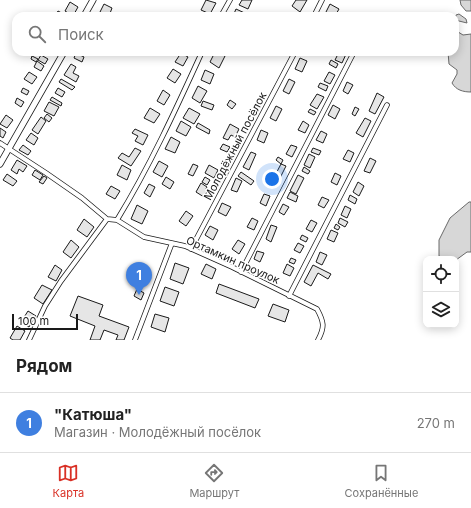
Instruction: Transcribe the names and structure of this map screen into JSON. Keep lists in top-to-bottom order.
{
  "streets": {
    "street": ["Молодёжный посёлок", "Ортамкин проулок"]
  },
  "crossings": [
    ["Молодёжный посёлок", "Ортамкин проулок"]
  ],
  "scale_bar": "100 m",
  "page": {
    "search": "Поиск",
    "pins": "1",
    "scale": "100 m",
    "heading": "Рядом",
    "list": [
      {
        "mark": "1",
        "name": "\"Катюша\"",
        "note": "Магазин · Молодёжный посёлок",
        "value": "270 m"
      }
    ],
    "nav": ["Карта", "Маршрут", "Сохранённые"]
  }
}
